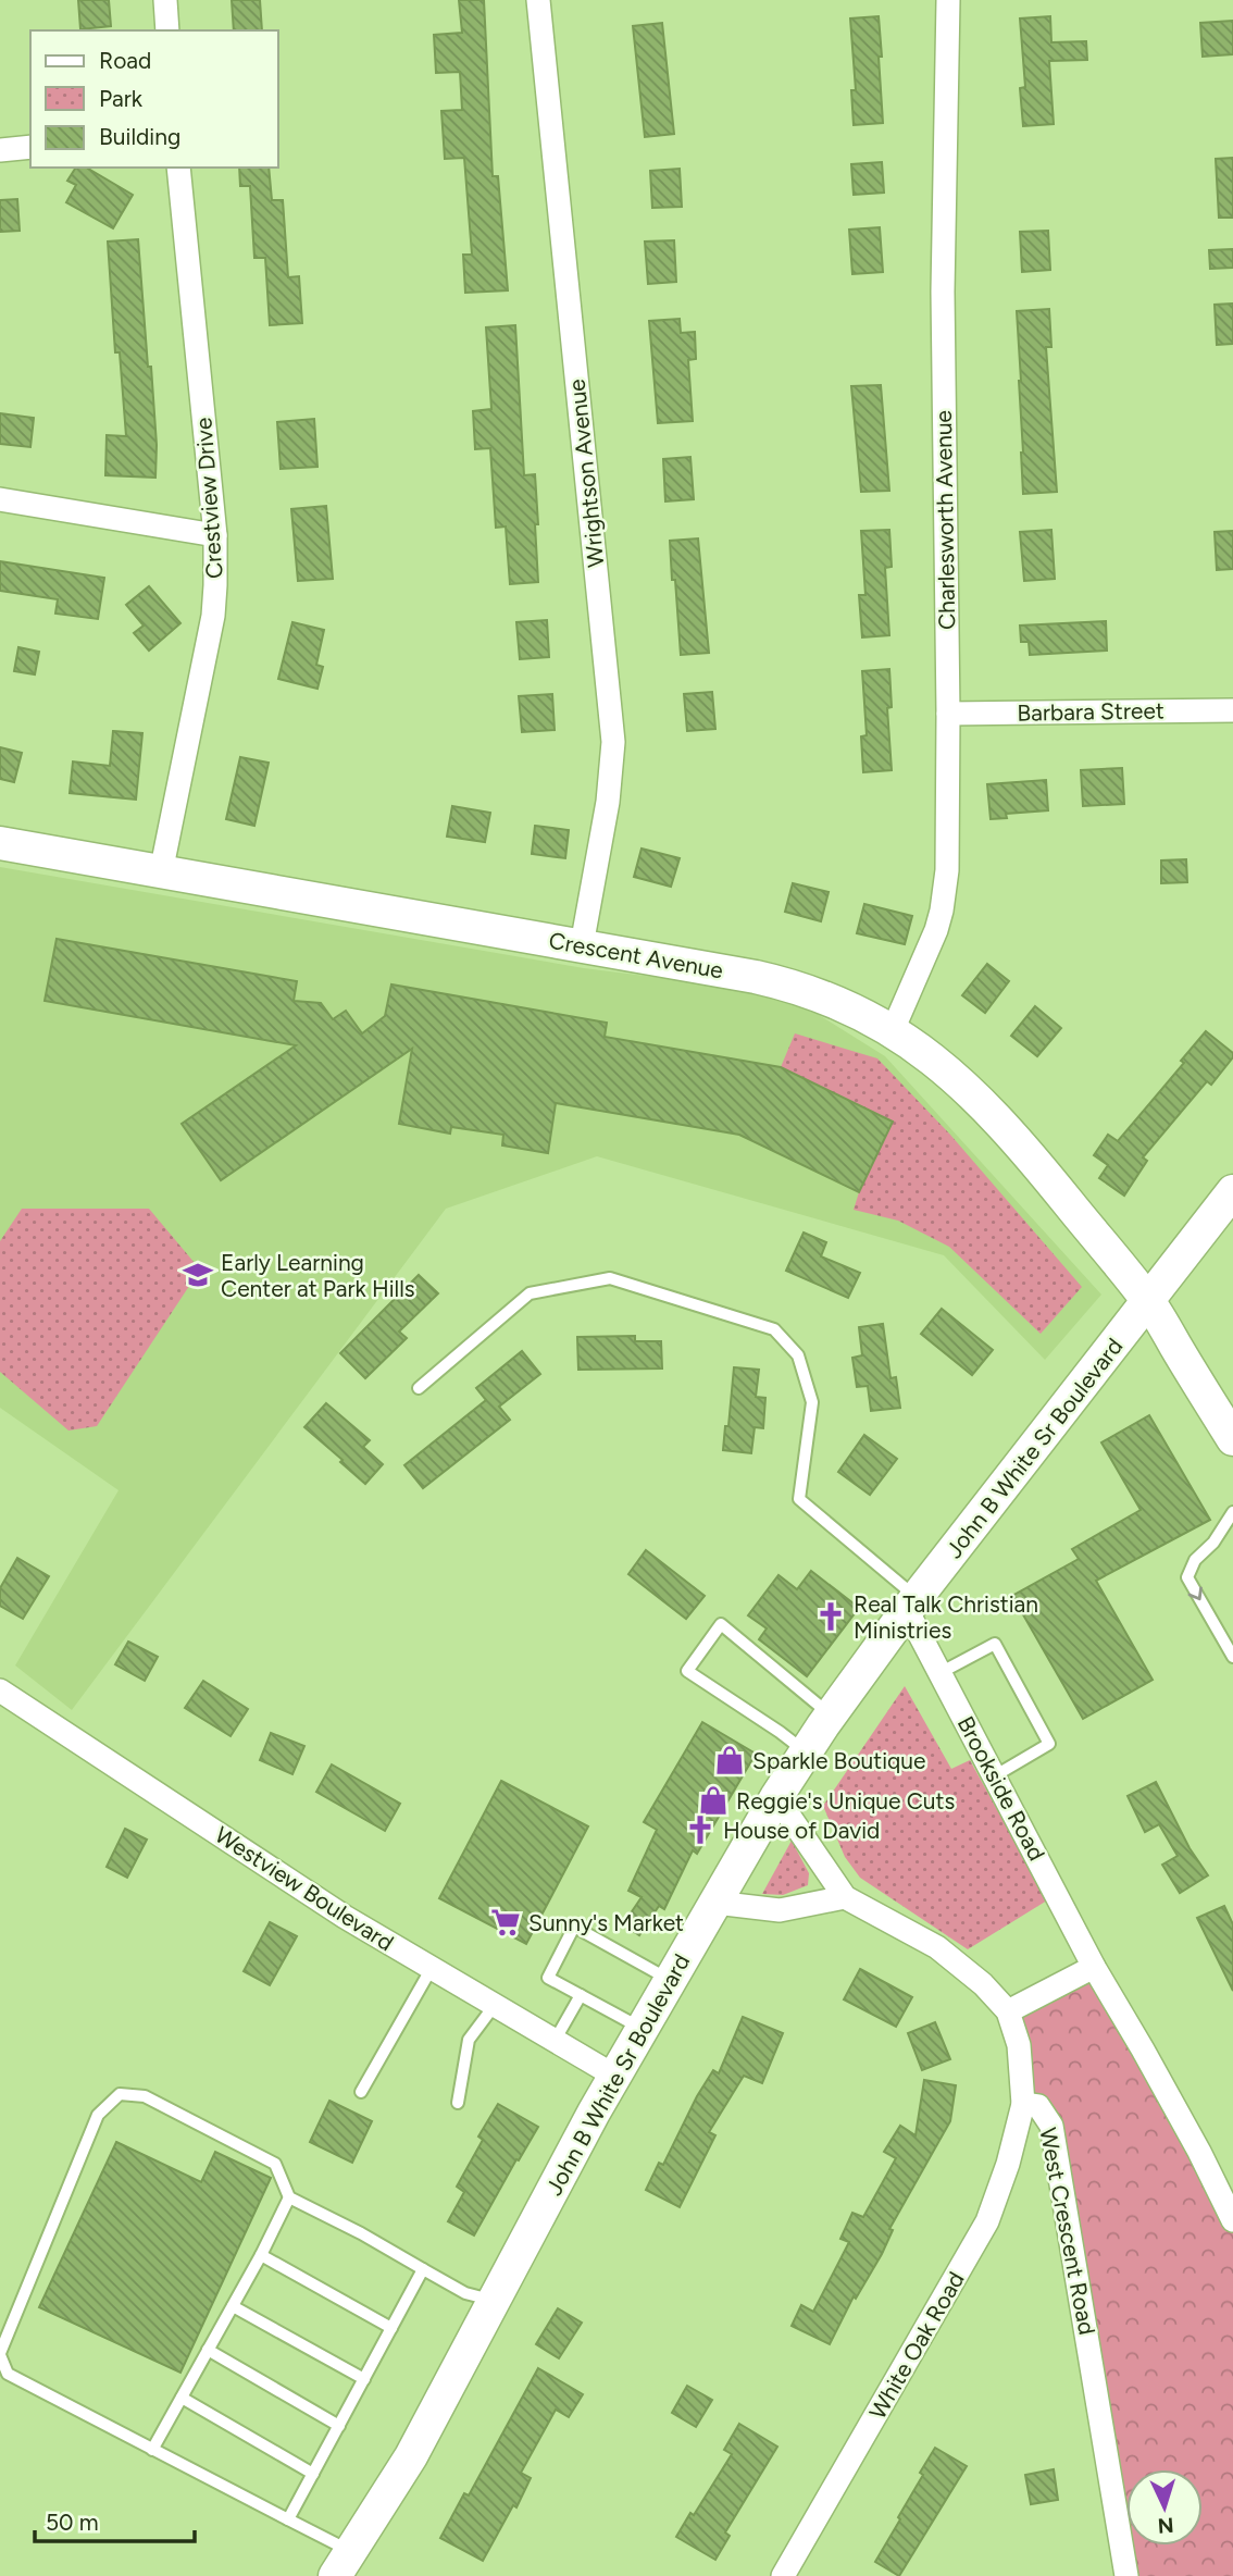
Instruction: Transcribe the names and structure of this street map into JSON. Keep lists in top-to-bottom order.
{
  "streets": {
    "main road": ["Crescent Avenue", "John B White Sr Boulevard"],
    "street": [
      "Wrightson Avenue",
      "Crestview Drive",
      "Charlesworth Avenue",
      "Barbara Street",
      "Brookside Road",
      "Westview Boulevard",
      "West Crescent Road",
      "White Oak Road"
    ]
  },
  "crossings": [
    ["Wrightson Avenue", "Crescent Avenue"],
    ["Crestview Drive", "Crescent Avenue"],
    ["Charlesworth Avenue", "Barbara Street"],
    ["Charlesworth Avenue", "Crescent Avenue"],
    ["Crescent Avenue", "John B White Sr Boulevard"],
    ["John B White Sr Boulevard", "Brookside Road"],
    ["John B White Sr Boulevard", "Westview Boulevard"],
    ["John B White Sr Boulevard", "West Crescent Road"],
    ["West Crescent Road", "White Oak Road"]
  ],
  "places": {
    "school or university": ["Early Learning Center at Park Hills"],
    "church": ["Real Talk Christian Ministries", "House of David"],
    "shop": ["Sparkle Boutique", "Reggie's Unique Cuts"],
    "supermarket": ["Sunny's Market"]
  },
  "legend": ["Road", "Park", "Building"],
  "scale_bar": "50 m",
  "north": "bottom"
}
